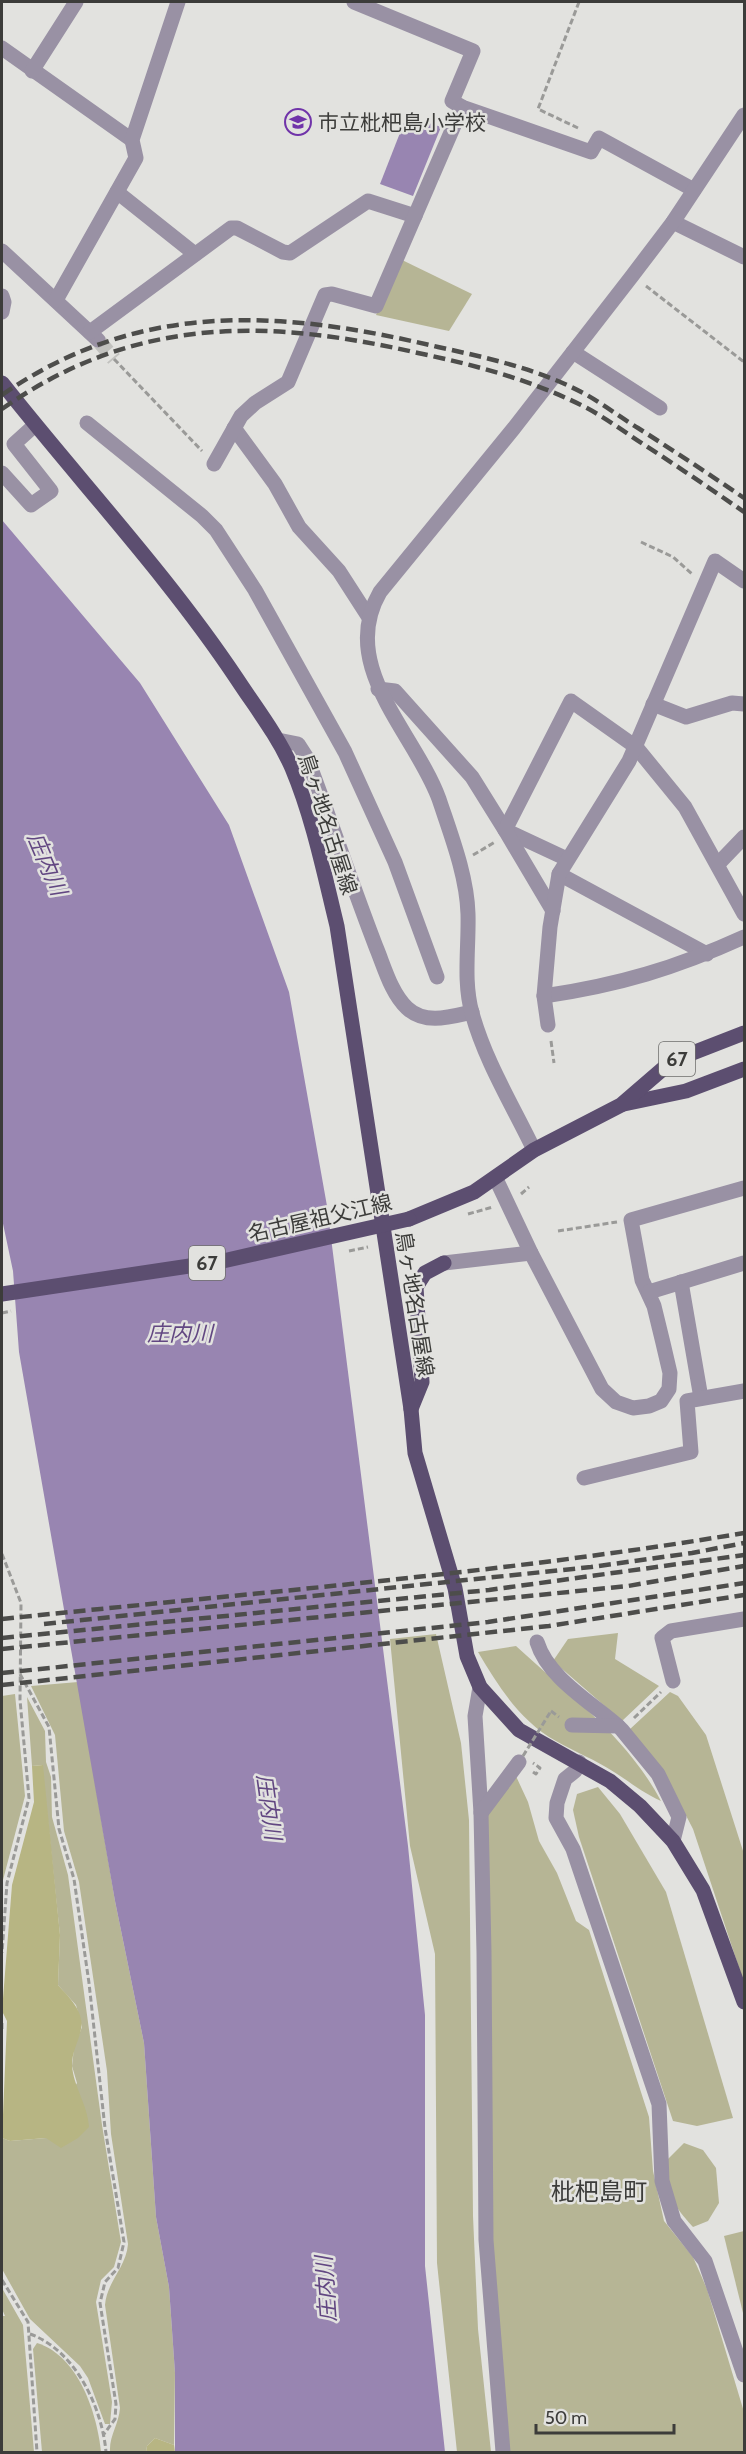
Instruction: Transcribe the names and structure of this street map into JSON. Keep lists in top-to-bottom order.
{
  "streets": {
    "main road": ["鳥ヶ地名古屋線", "67", "名古屋祖父江線"]
  },
  "districts": ["枇杷島町"],
  "water": ["庄内川"],
  "places": {
    "school or university": ["市立枇杷島小学校"]
  },
  "scale_bar": "50 m"
}
